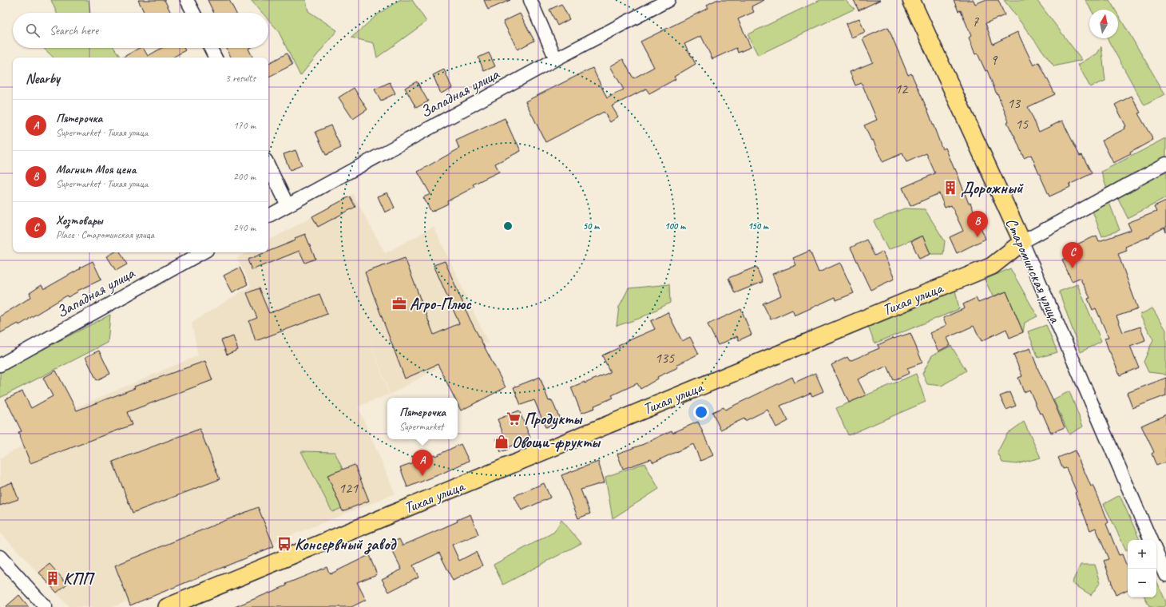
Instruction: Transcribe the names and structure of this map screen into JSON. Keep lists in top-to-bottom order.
{
  "streets": {
    "main road": ["Староминская улица", "Тихая улица"],
    "street": ["Западная улица"]
  },
  "crossings": [
    ["Староминская улица", "Тихая улица"]
  ],
  "places": {
    "building": ["Дорожный", "КПП"],
    "office": ["Агро-Плюс"],
    "supermarket": ["Продукты"],
    "shop": ["Овощи-фрукты"],
    "bus stop": ["Консервный завод"]
  },
  "house_numbers": [
    "7",
    "9",
    "12",
    "13",
    "15",
    "135",
    "121"
  ],
  "north": "top",
  "page": {
    "search": "Search here",
    "heading": ["Nearby", "3 results"],
    "list": [
      {
        "mark": "A",
        "name": "Пятерочка",
        "note": "Supermarket · Тихая улица",
        "value": "170 m"
      },
      {
        "mark": "B",
        "name": "Магнит Моя цена",
        "note": "Supermarket · Тихая улица",
        "value": "200 m"
      },
      {
        "mark": "C",
        "name": "Хозтовары",
        "note": "Place · Староминская улица",
        "value": "240 m"
      }
    ],
    "pins": ["B", "C", "A"],
    "popup": ["Пятерочка", "Supermarket"],
    "map_buttons": ["+", "−"]
  },
  "rings": ["50 m", "100 m", "150 m"]
}
